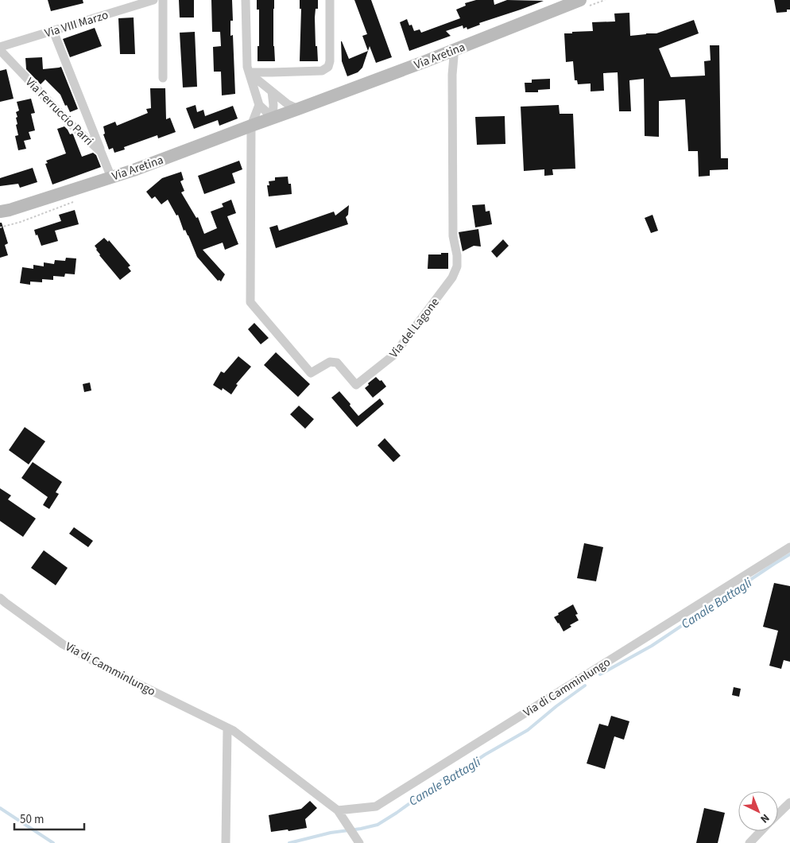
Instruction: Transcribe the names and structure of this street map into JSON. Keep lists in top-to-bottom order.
{
  "streets": {
    "street": [
      "Via VIII Marzo",
      "Via Aretina",
      "Via Ferruccio Parri",
      "Via del Lagone",
      "Via di Camminlungo"
    ]
  },
  "crossings": [
    ["Via Aretina", "Via Ferruccio Parri"],
    ["Via Aretina", "Via del Lagone"]
  ],
  "water": ["Canale Battagli"],
  "scale_bar": "50 m",
  "north": "bottom right"
}
